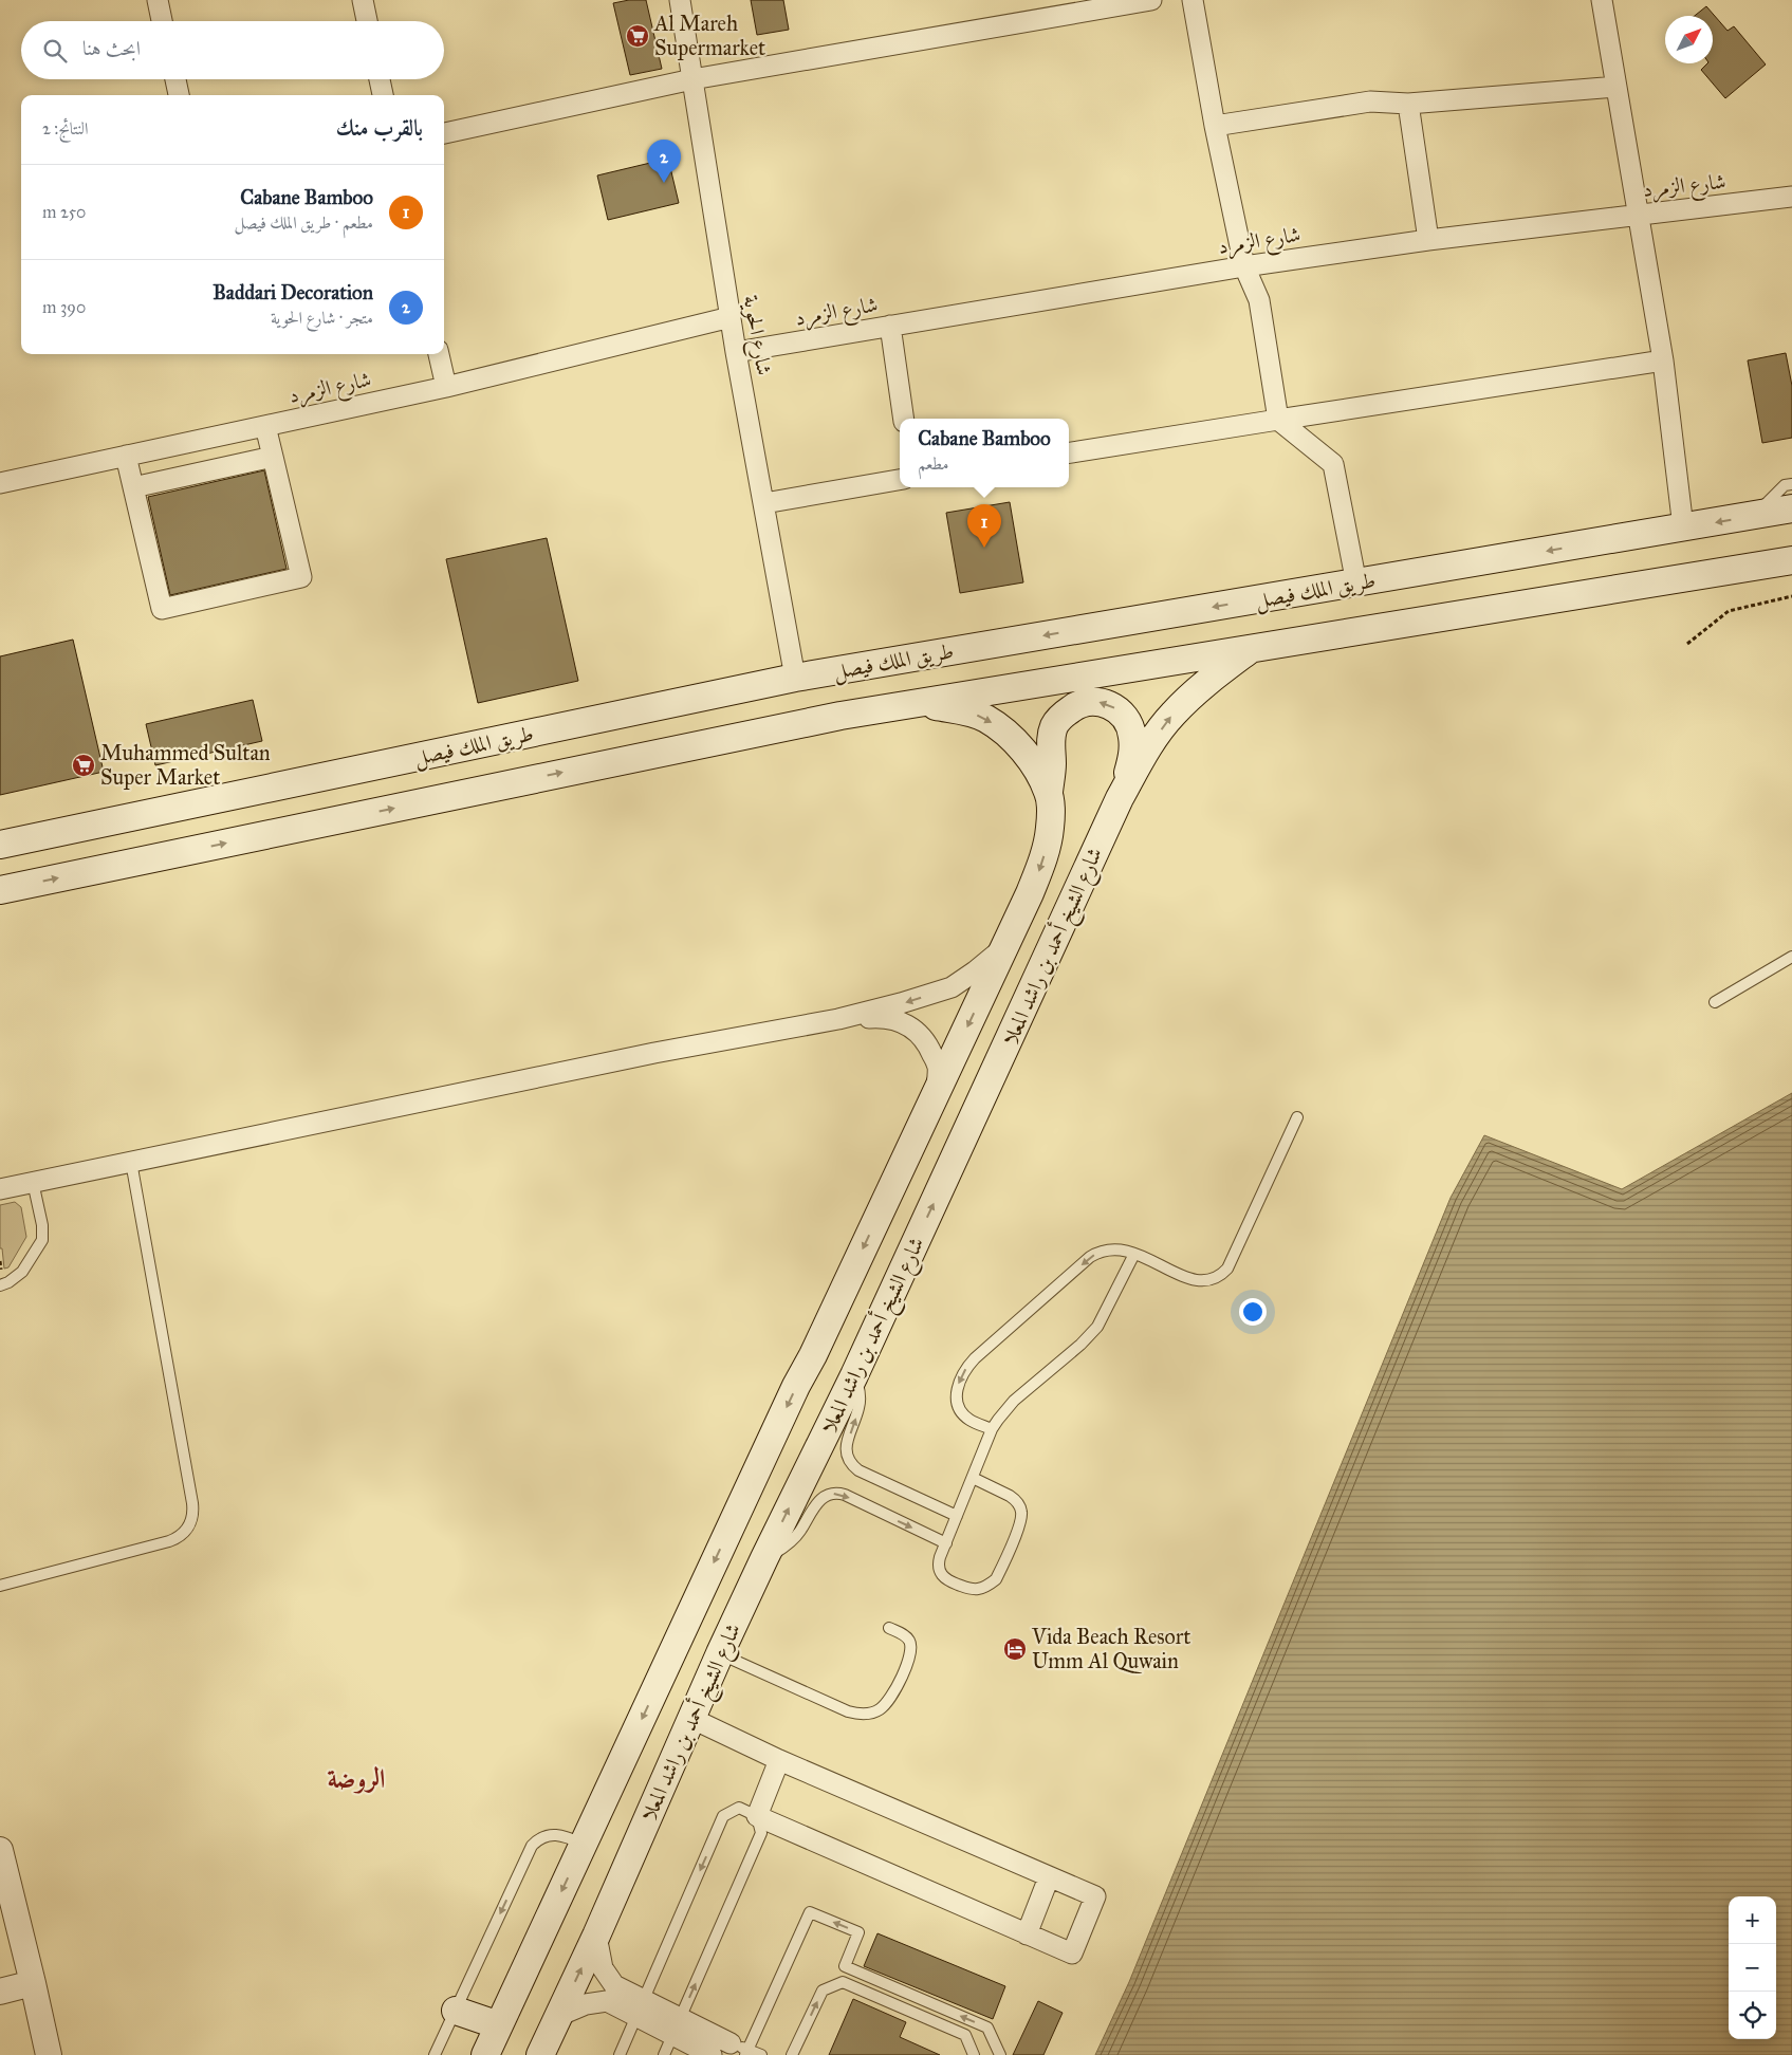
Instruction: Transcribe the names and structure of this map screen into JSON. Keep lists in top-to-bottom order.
{
  "streets": {
    "main road": ["طريق الملك فيصل", "شارع الشيخ أحمد بن راشد المعلا"],
    "street": ["شارع الزمرد", "شارع الحوية"]
  },
  "crossings": [
    ["شارع الزمرد", "شارع الحوية"],
    ["شارع الحوية", "طريق الملك فيصل"]
  ],
  "districts": ["الروضة"],
  "places": {
    "supermarket": ["Al Mareh Supermarket", "Muhammed Sultan Super Market"],
    "hotel": ["Vida Beach Resort Umm Al Quwain"]
  },
  "north": "top right",
  "page": {
    "search": "ابحث هنا",
    "heading": ["بالقرب منك", "النتائج: 2"],
    "pins": ["2", "1"],
    "list": [
      {
        "mark": "1",
        "name": "Cabane Bamboo",
        "note": "مطعم · طريق الملك فيصل",
        "value": "250 m"
      },
      {
        "mark": "2",
        "name": "Baddari Decoration",
        "note": "متجر · شارع الحوية",
        "value": "390 m"
      }
    ],
    "popup": ["Cabane Bamboo", "مطعم"],
    "map_buttons": ["+", "−"]
  }
}
